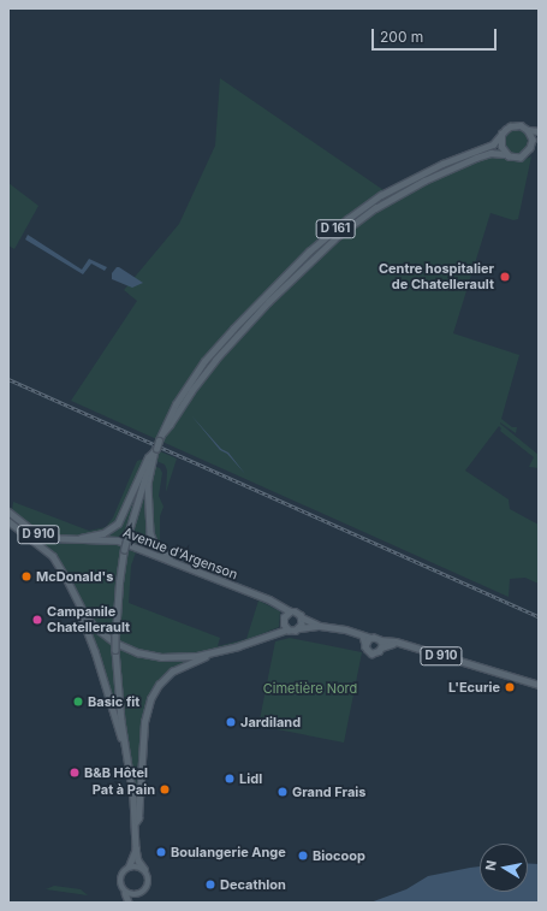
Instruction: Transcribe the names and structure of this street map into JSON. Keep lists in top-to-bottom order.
{
  "streets": {
    "main road": ["D 161", "D 910", "Avenue d'Argenson"]
  },
  "crossings": [
    ["D 910", "Avenue d'Argenson"]
  ],
  "parks": ["Cimetière Nord"],
  "places": [
    "Centre hospitalier de Chatellerault",
    "McDonald's",
    "Campanile Chatellerault",
    "L'Ecurie",
    "Basic fit",
    "Jardiland",
    "B&B Hôtel",
    "Lidl",
    "Pat à Pain",
    "Grand Frais",
    "Boulangerie Ange",
    "Biocoop",
    "Decathlon"
  ],
  "scale_bar": "200 m",
  "north": "left"
}
